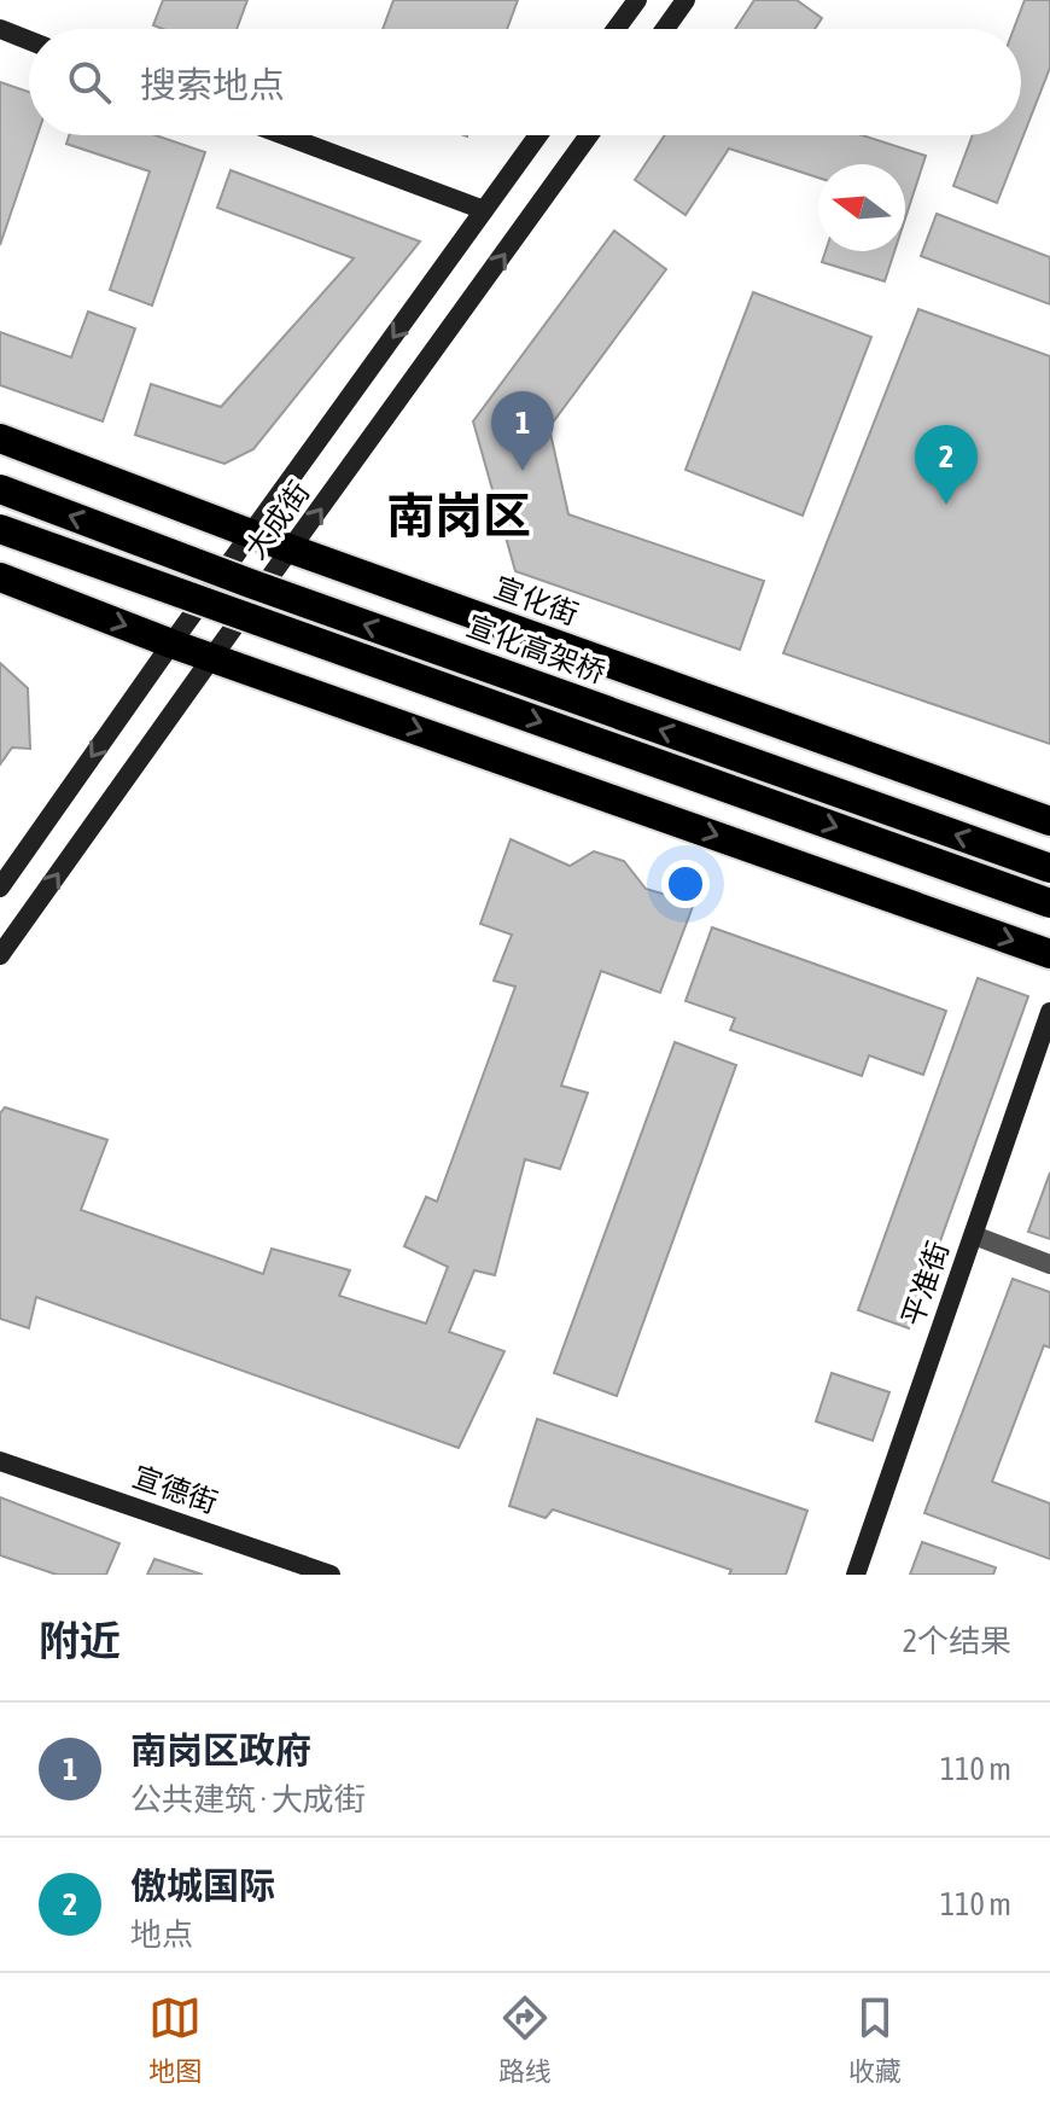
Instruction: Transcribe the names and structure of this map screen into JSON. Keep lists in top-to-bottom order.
{
  "streets": {
    "highway": ["宣化街", "宣化高架桥"],
    "main road": ["大成街", "平准街", "宣德街"]
  },
  "crossings": [
    ["大成街", "宣化街"]
  ],
  "districts": ["南岗区"],
  "north": "left",
  "page": {
    "search": "搜索地点",
    "pins": ["1", "2"],
    "heading": ["附近", "2个结果"],
    "list": [
      {
        "mark": "1",
        "name": "南岗区政府",
        "note": "公共建筑 · 大成街",
        "value": "110 m"
      },
      {
        "mark": "2",
        "name": "傲城国际",
        "note": "地点",
        "value": "110 m"
      }
    ],
    "nav": ["地图", "路线", "收藏"]
  }
}
